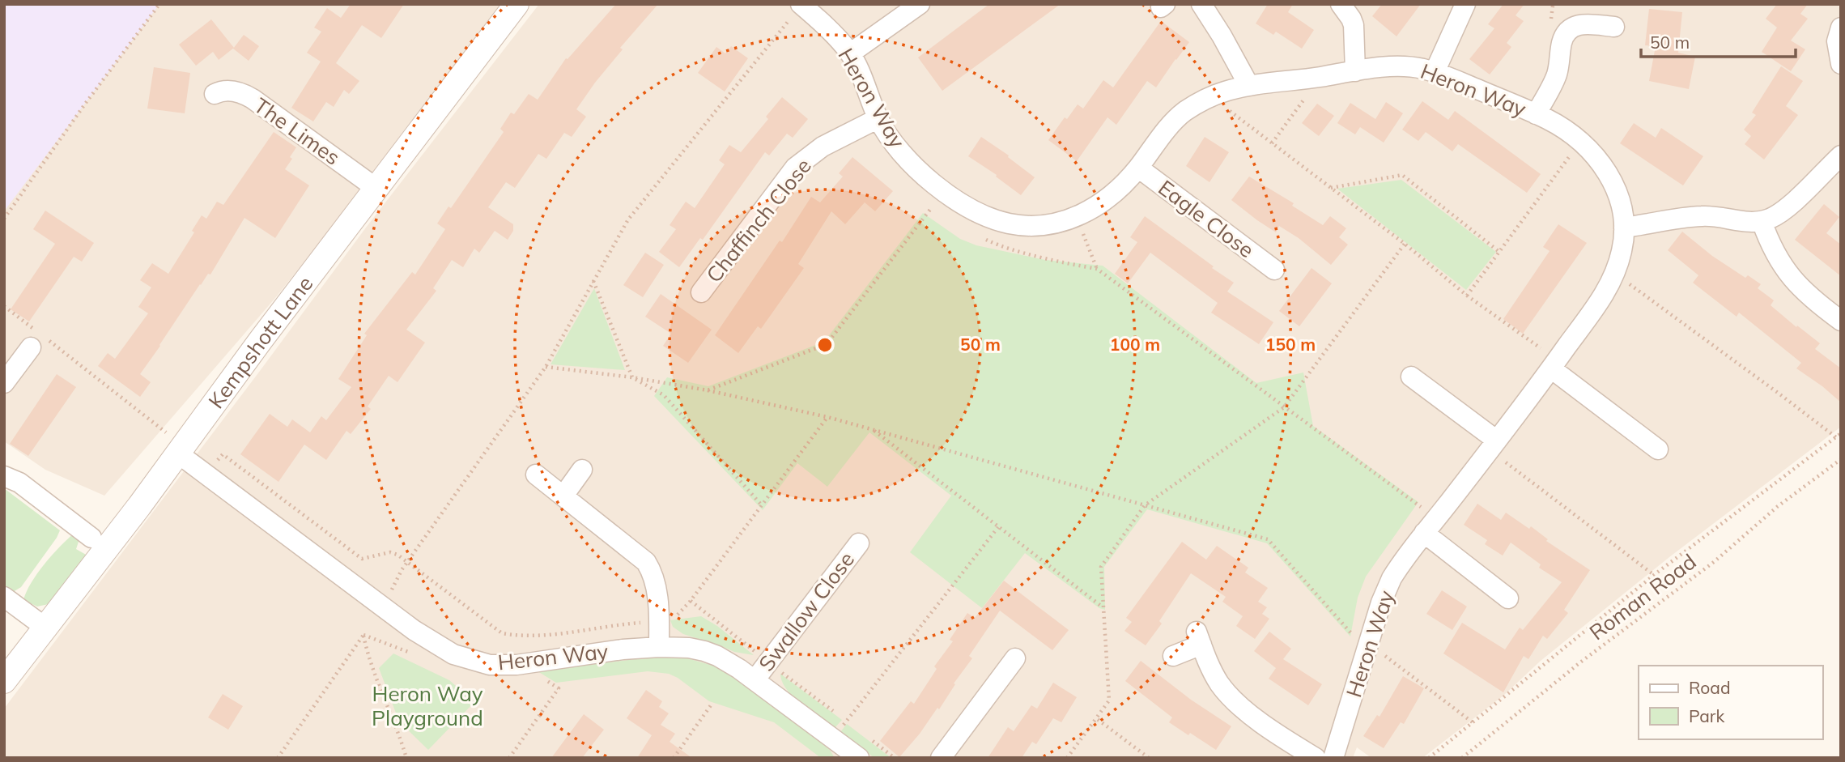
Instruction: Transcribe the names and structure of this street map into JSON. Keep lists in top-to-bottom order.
{
  "streets": {
    "street": [
      "Heron Way",
      "The Limes",
      "Eagle Close",
      "Chaffinch Close",
      "Kempshott Lane",
      "Swallow Close"
    ],
    "path": ["Roman Road"]
  },
  "crossings": [
    ["Heron Way", "Eagle Close"],
    ["Heron Way", "Chaffinch Close"],
    ["Heron Way", "Kempshott Lane"],
    ["Heron Way", "Swallow Close"],
    ["The Limes", "Kempshott Lane"]
  ],
  "parks": ["Heron Way Playground"],
  "legend": ["Road", "Park"],
  "scale_bar": "50 m",
  "rings": ["50 m", "100 m", "150 m"]
}
